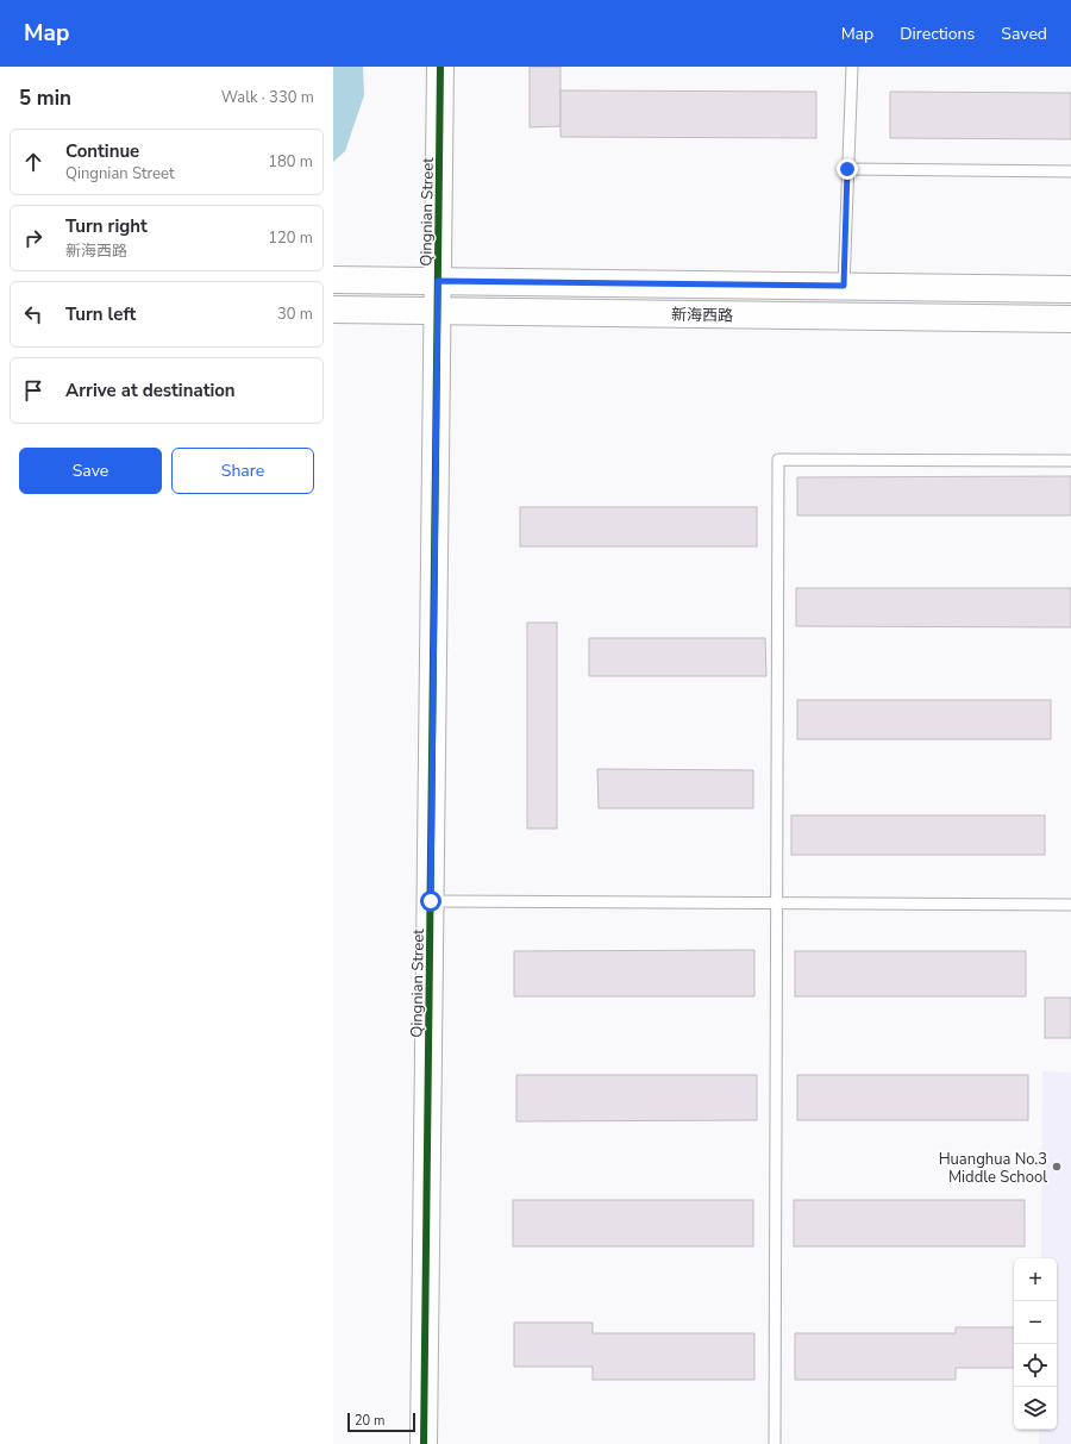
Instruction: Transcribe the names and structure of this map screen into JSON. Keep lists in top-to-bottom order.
{
  "streets": {
    "main road": ["Qingnian Street", "新海西路"]
  },
  "crossings": [
    ["Qingnian Street", "新海西路"]
  ],
  "places": ["Huanghua No.3 Middle School"],
  "scale_bar": "20 m",
  "page": {
    "header": "Map",
    "nav": ["Map", "Directions", "Saved"],
    "heading": ["5 min", "Walk · 330 m"],
    "list": [
      ["Continue", "Qingnian Street", "180 m"],
      ["Turn right", "新海西路", "120 m"],
      ["Turn left", "30 m"],
      "Arrive at destination"
    ],
    "buttons": ["Save", "Share"],
    "map_buttons": ["+", "−"],
    "scale": "20 m"
  }
}
